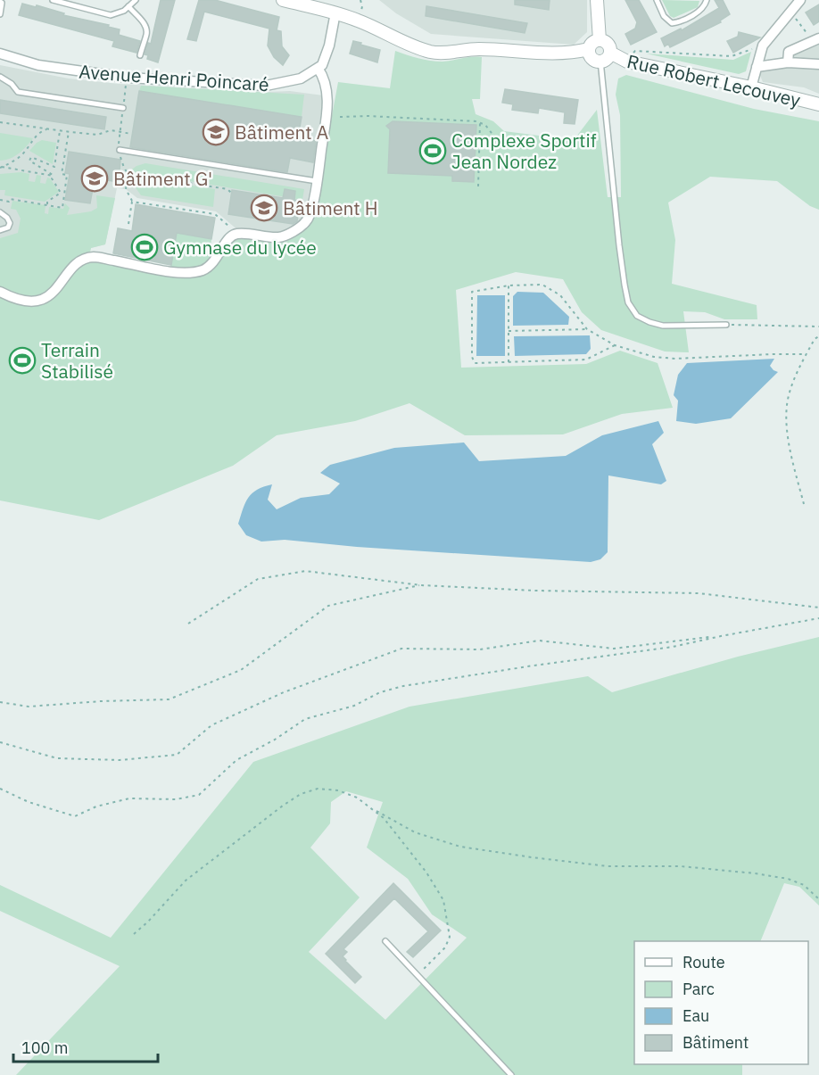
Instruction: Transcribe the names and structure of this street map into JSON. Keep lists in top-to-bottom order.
{
  "streets": {
    "street": ["Avenue Henri Poincaré", "Rue Robert Lecouvey"]
  },
  "places": {
    "school or university": ["Bâtiment A", "Bâtiment G'", "Bâtiment H"],
    "sports": ["Complexe Sportif Jean Nordez", "Gymnase du lycée", "Terrain Stabilisé"]
  },
  "legend": [
    "Route",
    "Parc",
    "Eau",
    "Bâtiment"
  ],
  "scale_bar": "100 m"
}
